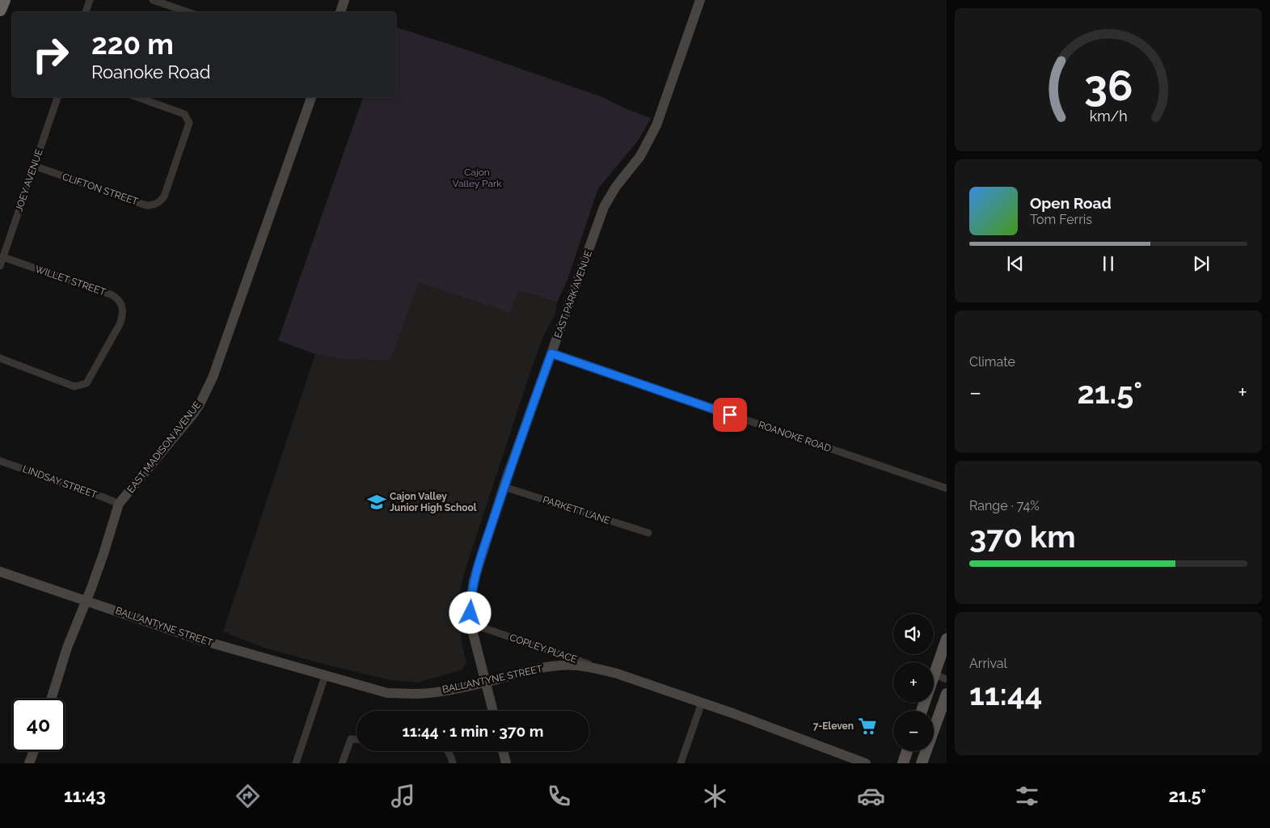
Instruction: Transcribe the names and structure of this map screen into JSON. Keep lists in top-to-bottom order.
{
  "streets": {
    "street": [
      "JOEY AVENUE",
      "CLIFTON STREET",
      "WILLET STREET",
      "EAST PARK AVENUE",
      "ROANOKE ROAD",
      "EAST MADISON AVENUE",
      "LINDSAY STREET",
      "PARKETT LANE",
      "BALLANTYNE STREET",
      "COPLEY PLACE"
    ]
  },
  "crossings": [
    ["JOEY AVENUE", "CLIFTON STREET"],
    ["JOEY AVENUE", "WILLET STREET"],
    ["EAST PARK AVENUE", "ROANOKE ROAD"],
    ["EAST PARK AVENUE", "PARKETT LANE"],
    ["EAST PARK AVENUE", "BALLANTYNE STREET"],
    ["EAST PARK AVENUE", "COPLEY PLACE"],
    ["EAST MADISON AVENUE", "LINDSAY STREET"],
    ["EAST MADISON AVENUE", "BALLANTYNE STREET"],
    ["BALLANTYNE STREET", "COPLEY PLACE"]
  ],
  "parks": ["Cajon Valley Park"],
  "places": {
    "school or university": ["Cajon Valley Junior High School"],
    "supermarket": ["7-Eleven"]
  },
  "page": {
    "turn": ["220 m", "Roanoke Road"],
    "song": ["Open Road", "Tom Ferris"],
    "tile": [
      "Climate",
      ["Range · 74%", "370 km"],
      ["Arrival", "11:44"]
    ],
    "heat": ["−", "21.5°", "+"],
    "map_buttons": ["+", "−"],
    "limit": "40",
    "trip": "11:44 · 1 min · 370 m",
    "tabs": ["11:43", "21.5°"],
    "gauge": ["36", "km/h"]
  }
}
